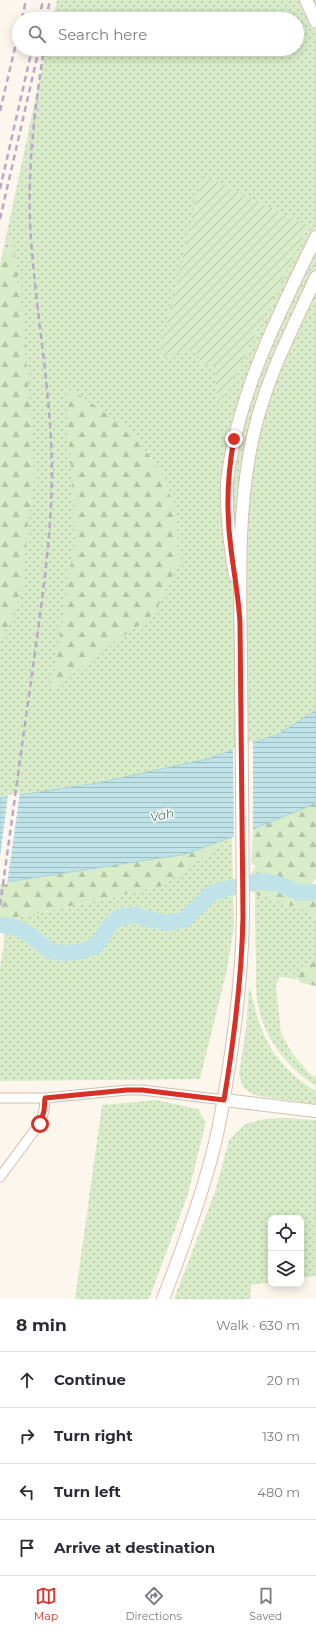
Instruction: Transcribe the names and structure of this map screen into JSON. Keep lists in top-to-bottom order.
{
  "water": ["Váh"],
  "page": {
    "search": "Search here",
    "heading": ["8 min", "Walk · 630 m"],
    "list": [
      ["Continue", "20 m"],
      ["Turn right", "130 m"],
      ["Turn left", "480 m"],
      "Arrive at destination"
    ],
    "nav": ["Map", "Directions", "Saved"]
  }
}
